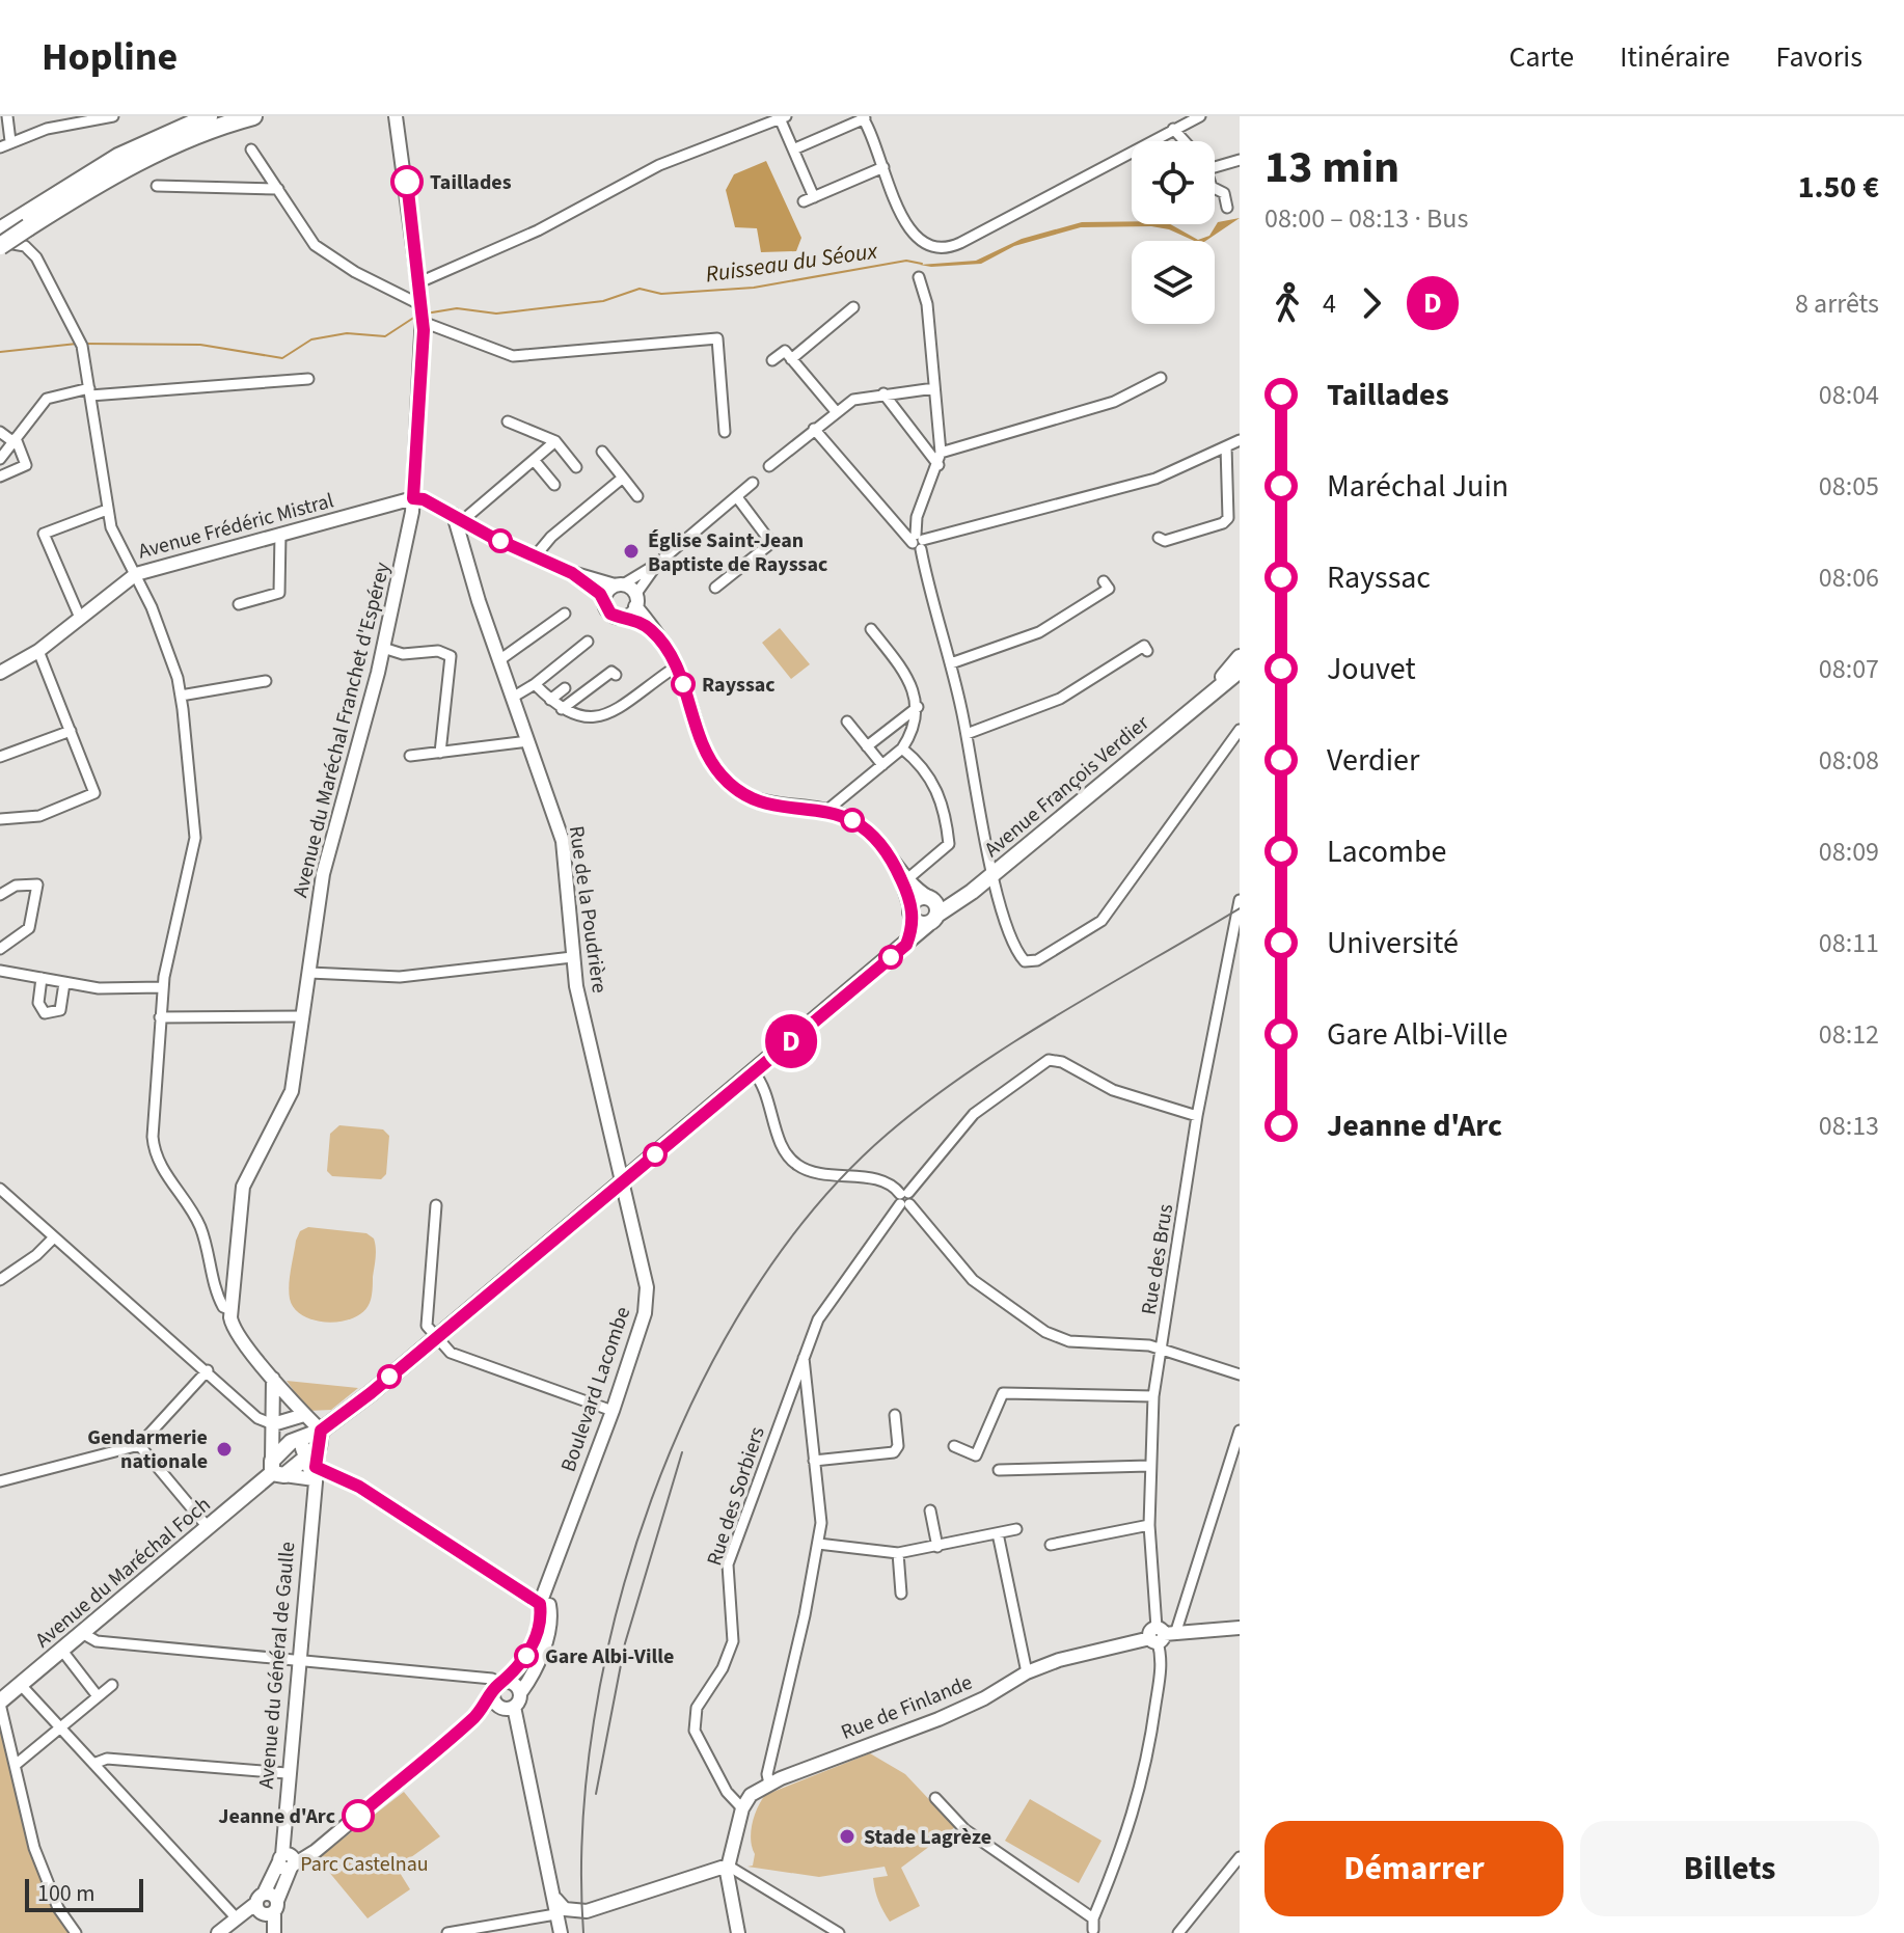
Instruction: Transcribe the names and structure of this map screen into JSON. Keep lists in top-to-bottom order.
{
  "streets": {
    "main road": ["Avenue François Verdier", "Avenue du Maréchal Foch"],
    "street": [
      "Avenue Frédéric Mistral",
      "Avenue du Maréchal Franchet d'Espérey",
      "Rue de la Poudrière",
      "Rue des Brus",
      "Boulevard Lacombe",
      "Rue des Sorbiers",
      "Avenue du Général de Gaulle",
      "Rue de Finlande"
    ]
  },
  "crossings": [
    ["Avenue Frédéric Mistral", "Avenue du Maréchal Franchet d'Espérey"],
    ["Rue de la Poudrière", "Boulevard Lacombe"],
    ["Rue des Brus", "Rue des Sorbiers"],
    ["Rue des Brus", "Rue de Finlande"],
    ["Rue des Sorbiers", "Rue de Finlande"]
  ],
  "water": ["Ruisseau du Séoux"],
  "parks": ["Parc Castelnau"],
  "places": [
    "Taillades",
    "Église Saint-Jean Baptiste de Rayssac",
    "Rayssac",
    "Gendarmerie nationale",
    "Gare Albi-Ville",
    "Jeanne d'Arc",
    "Stade Lagrèze"
  ],
  "lines": ["bus line D"],
  "scale_bar": "100 m",
  "page": {
    "header": "Hopline",
    "nav": ["Carte", "Itinéraire", "Favoris"],
    "on_map": "D",
    "heading": ["13 min", "08:00 – 08:13 · Bus", "1.50 €"],
    "legs": ["4", "D", "8 arrêts"],
    "list": [
      {
        "name": "Taillades",
        "value": "08:04"
      },
      {
        "name": "Maréchal Juin",
        "value": "08:05"
      },
      {
        "name": "Rayssac",
        "value": "08:06"
      },
      {
        "name": "Jouvet",
        "value": "08:07"
      },
      {
        "name": "Verdier",
        "value": "08:08"
      },
      {
        "name": "Lacombe",
        "value": "08:09"
      },
      {
        "name": "Université",
        "value": "08:11"
      },
      {
        "name": "Gare Albi-Ville",
        "value": "08:12"
      },
      {
        "name": "Jeanne d'Arc",
        "value": "08:13"
      }
    ],
    "buttons": ["Démarrer", "Billets"],
    "scale": "100 m"
  }
}
